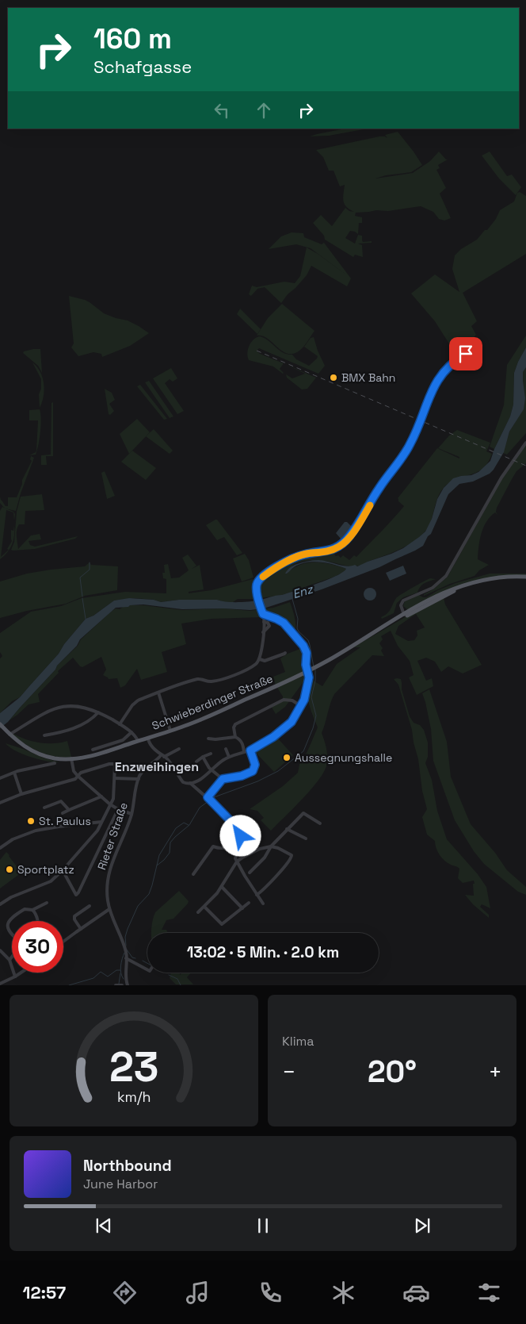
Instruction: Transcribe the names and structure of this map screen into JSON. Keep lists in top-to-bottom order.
{
  "streets": {
    "main road": ["Schwieberdinger Straße"],
    "street": ["Rieter Straße"]
  },
  "districts": ["Enzweihingen"],
  "water": ["Enz"],
  "places": [
    "BMX Bahn",
    "Aussegnungshalle",
    "St. Paulus",
    "Sportplatz"
  ],
  "page": {
    "turn": ["160 m", "Schafgasse"],
    "limit": "30",
    "trip": "13:02 · 5 Min. · 2.0 km",
    "tile": "Klima",
    "heat": ["−", "20°", "+"],
    "song": ["Northbound", "June Harbor"],
    "tabs": "12:57",
    "gauge": ["23", "km/h"]
  }
}
